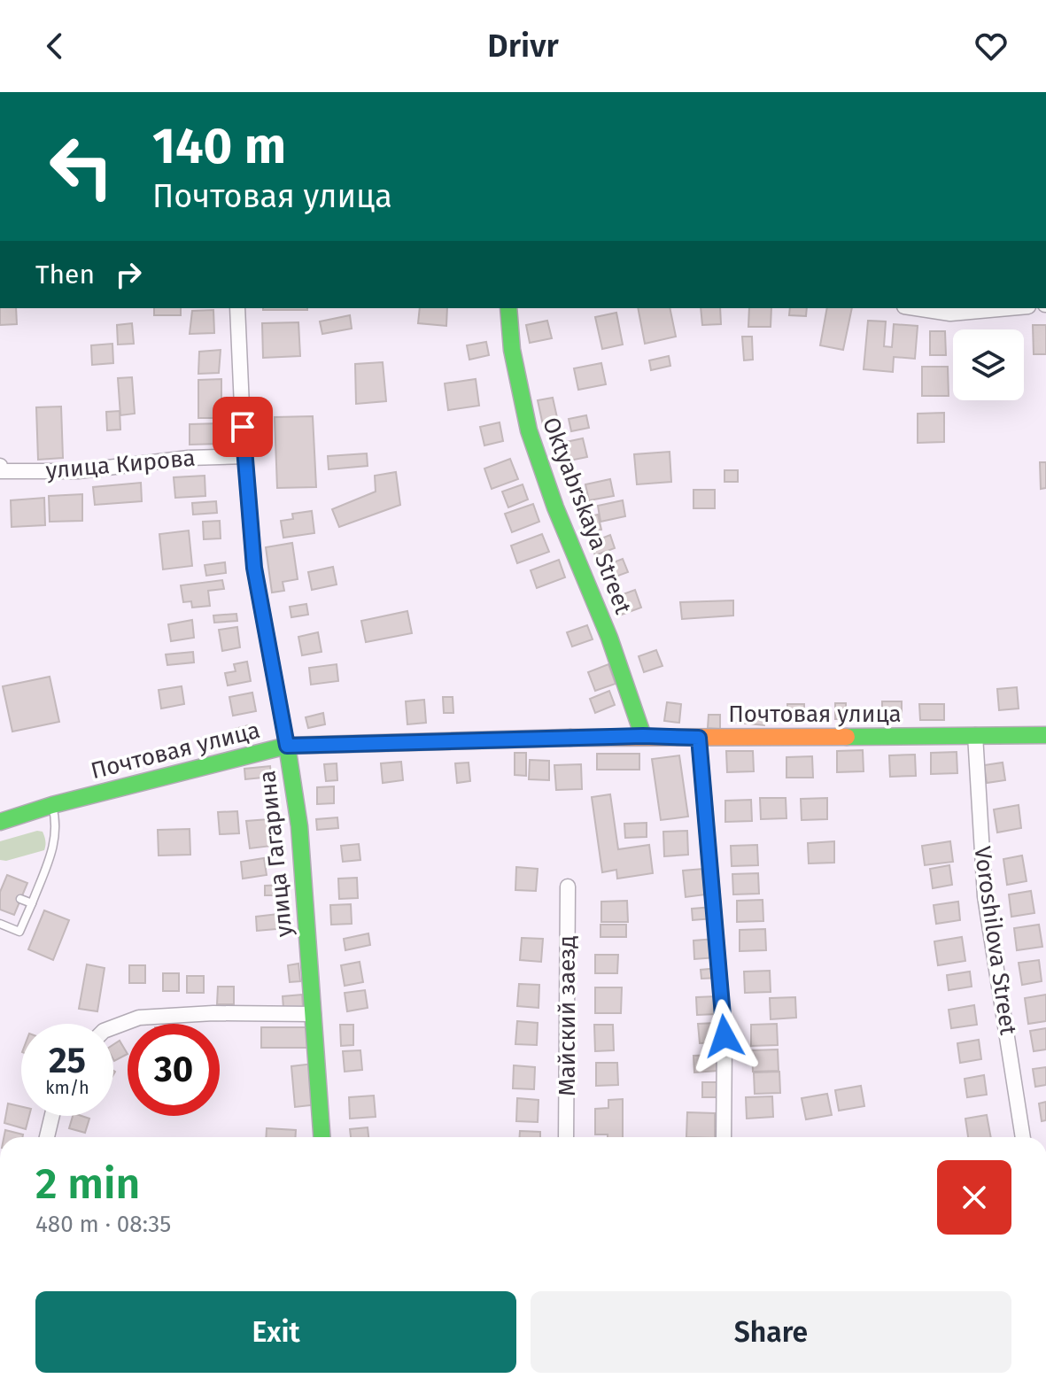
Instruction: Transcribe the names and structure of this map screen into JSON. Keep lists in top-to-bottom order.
{
  "streets": {
    "main road": ["Oktyabrskaya Street", "Почтовая улица", "улица Гагарина"],
    "street": ["улица Кирова", "Voroshilova Street", "Майский заезд"]
  },
  "crossings": [
    ["улица Кирова", "улица Гагарина"],
    ["Oktyabrskaya Street", "Почтовая улица"],
    ["Почтовая улица", "улица Гагарина"],
    ["Почтовая улица", "Voroshilova Street"]
  ],
  "page": {
    "header": "Drivr",
    "turn": ["140 m", "Почтовая улица"],
    "then": "Then",
    "speed": "25 km/h",
    "limit": "30",
    "heading": ["2 min", "480 m · 08:35"],
    "buttons": ["Exit", "Share"]
  }
}
